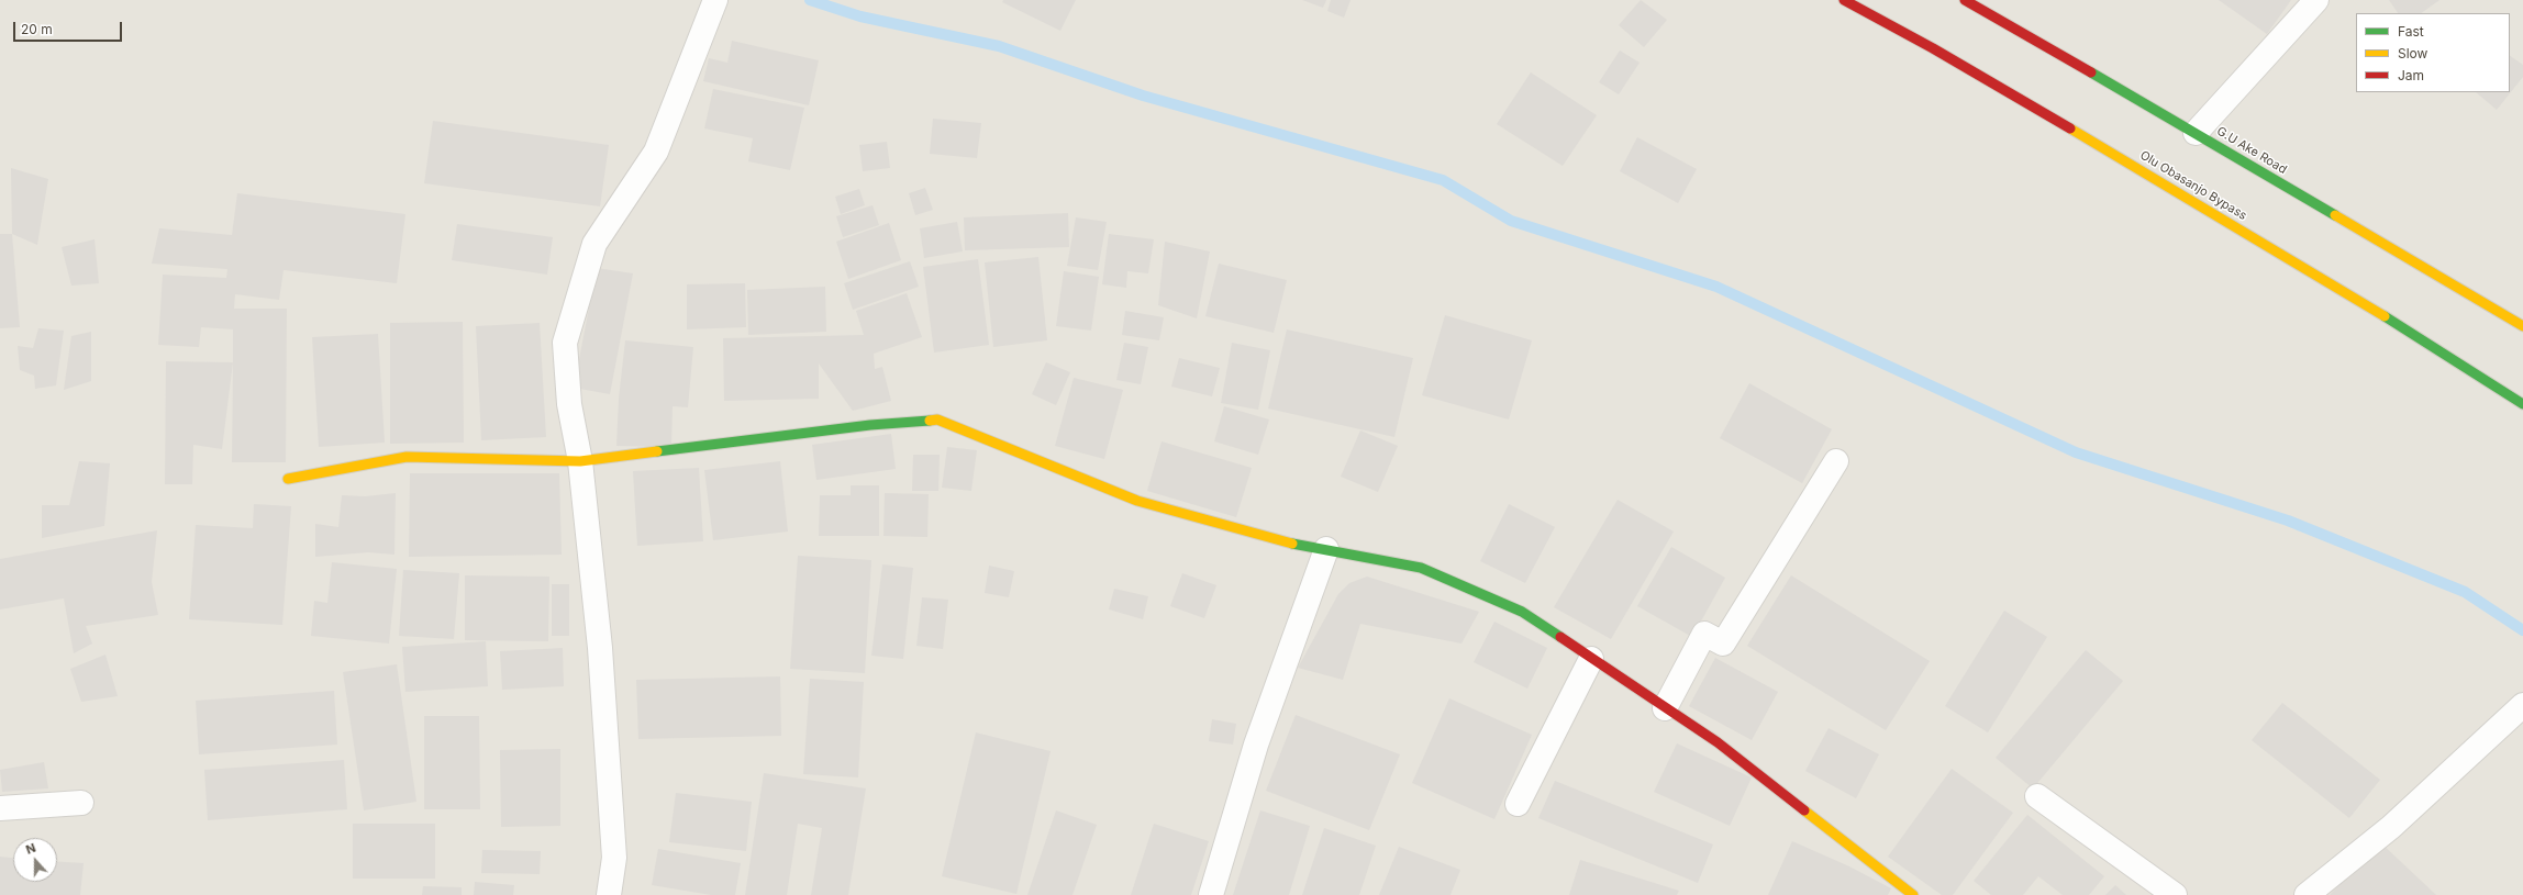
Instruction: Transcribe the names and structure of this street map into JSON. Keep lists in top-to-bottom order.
{
  "streets": {
    "street": ["G.U Ake Road", "Olu Obasanjo Bypass"]
  },
  "legend": ["Fast", "Slow", "Jam"],
  "scale_bar": "20 m",
  "north": "top"
}
